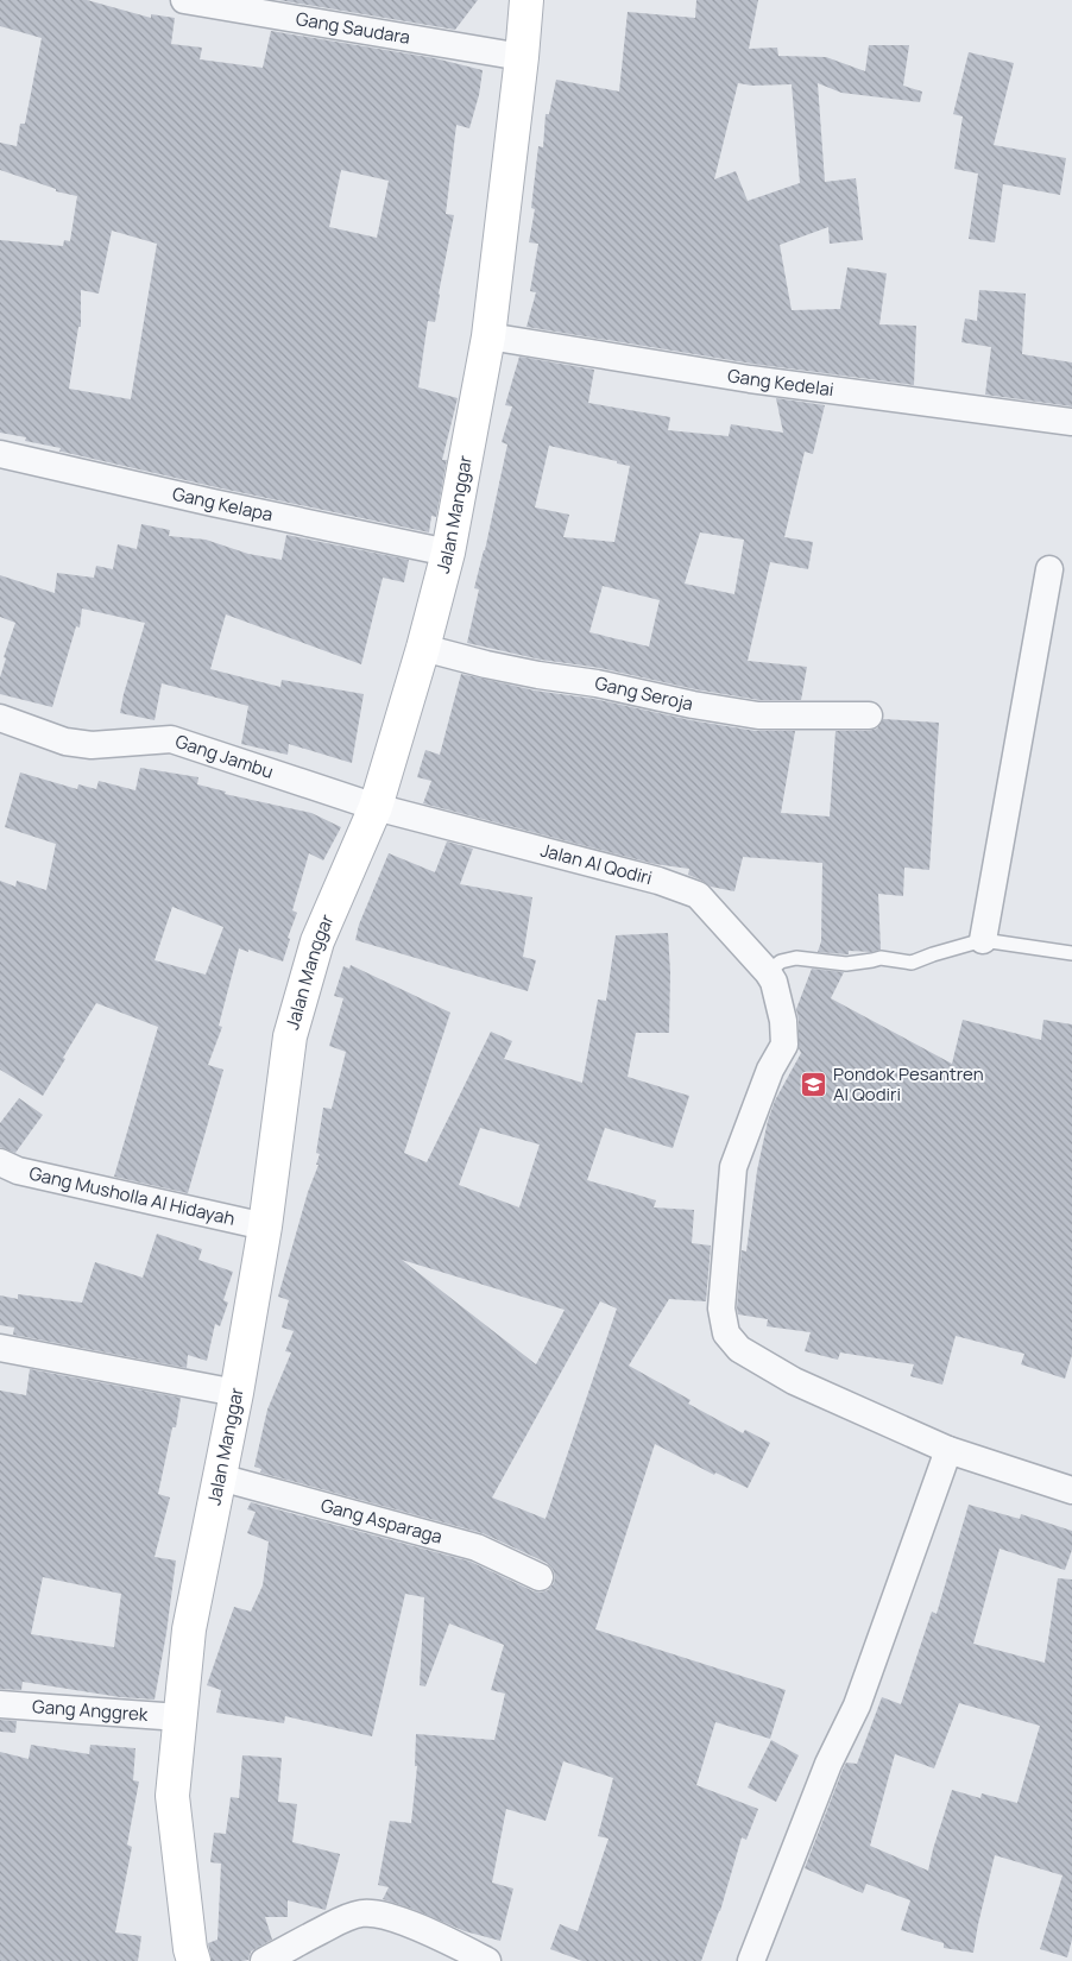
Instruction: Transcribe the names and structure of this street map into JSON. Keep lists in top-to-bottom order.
{
  "streets": {
    "main road": ["Jalan Manggar"],
    "street": [
      "Gang Saudara",
      "Gang Kedelai",
      "Gang Kelapa",
      "Gang Seroja",
      "Gang Jambu",
      "Jalan Al Qodiri",
      "Gang Musholla Al Hidayah",
      "Gang Asparaga",
      "Gang Anggrek"
    ]
  },
  "crossings": [
    ["Gang Saudara", "Jalan Manggar"],
    ["Gang Kedelai", "Jalan Manggar"],
    ["Gang Kelapa", "Jalan Manggar"],
    ["Jalan Manggar", "Gang Seroja"],
    ["Jalan Manggar", "Gang Jambu"],
    ["Jalan Manggar", "Jalan Al Qodiri"],
    ["Jalan Manggar", "Gang Musholla Al Hidayah"],
    ["Jalan Manggar", "Gang Asparaga"],
    ["Jalan Manggar", "Gang Anggrek"],
    ["Gang Jambu", "Jalan Al Qodiri"]
  ],
  "places": {
    "school or university": ["Pondok Pesantren Al Qodiri"]
  }
}
